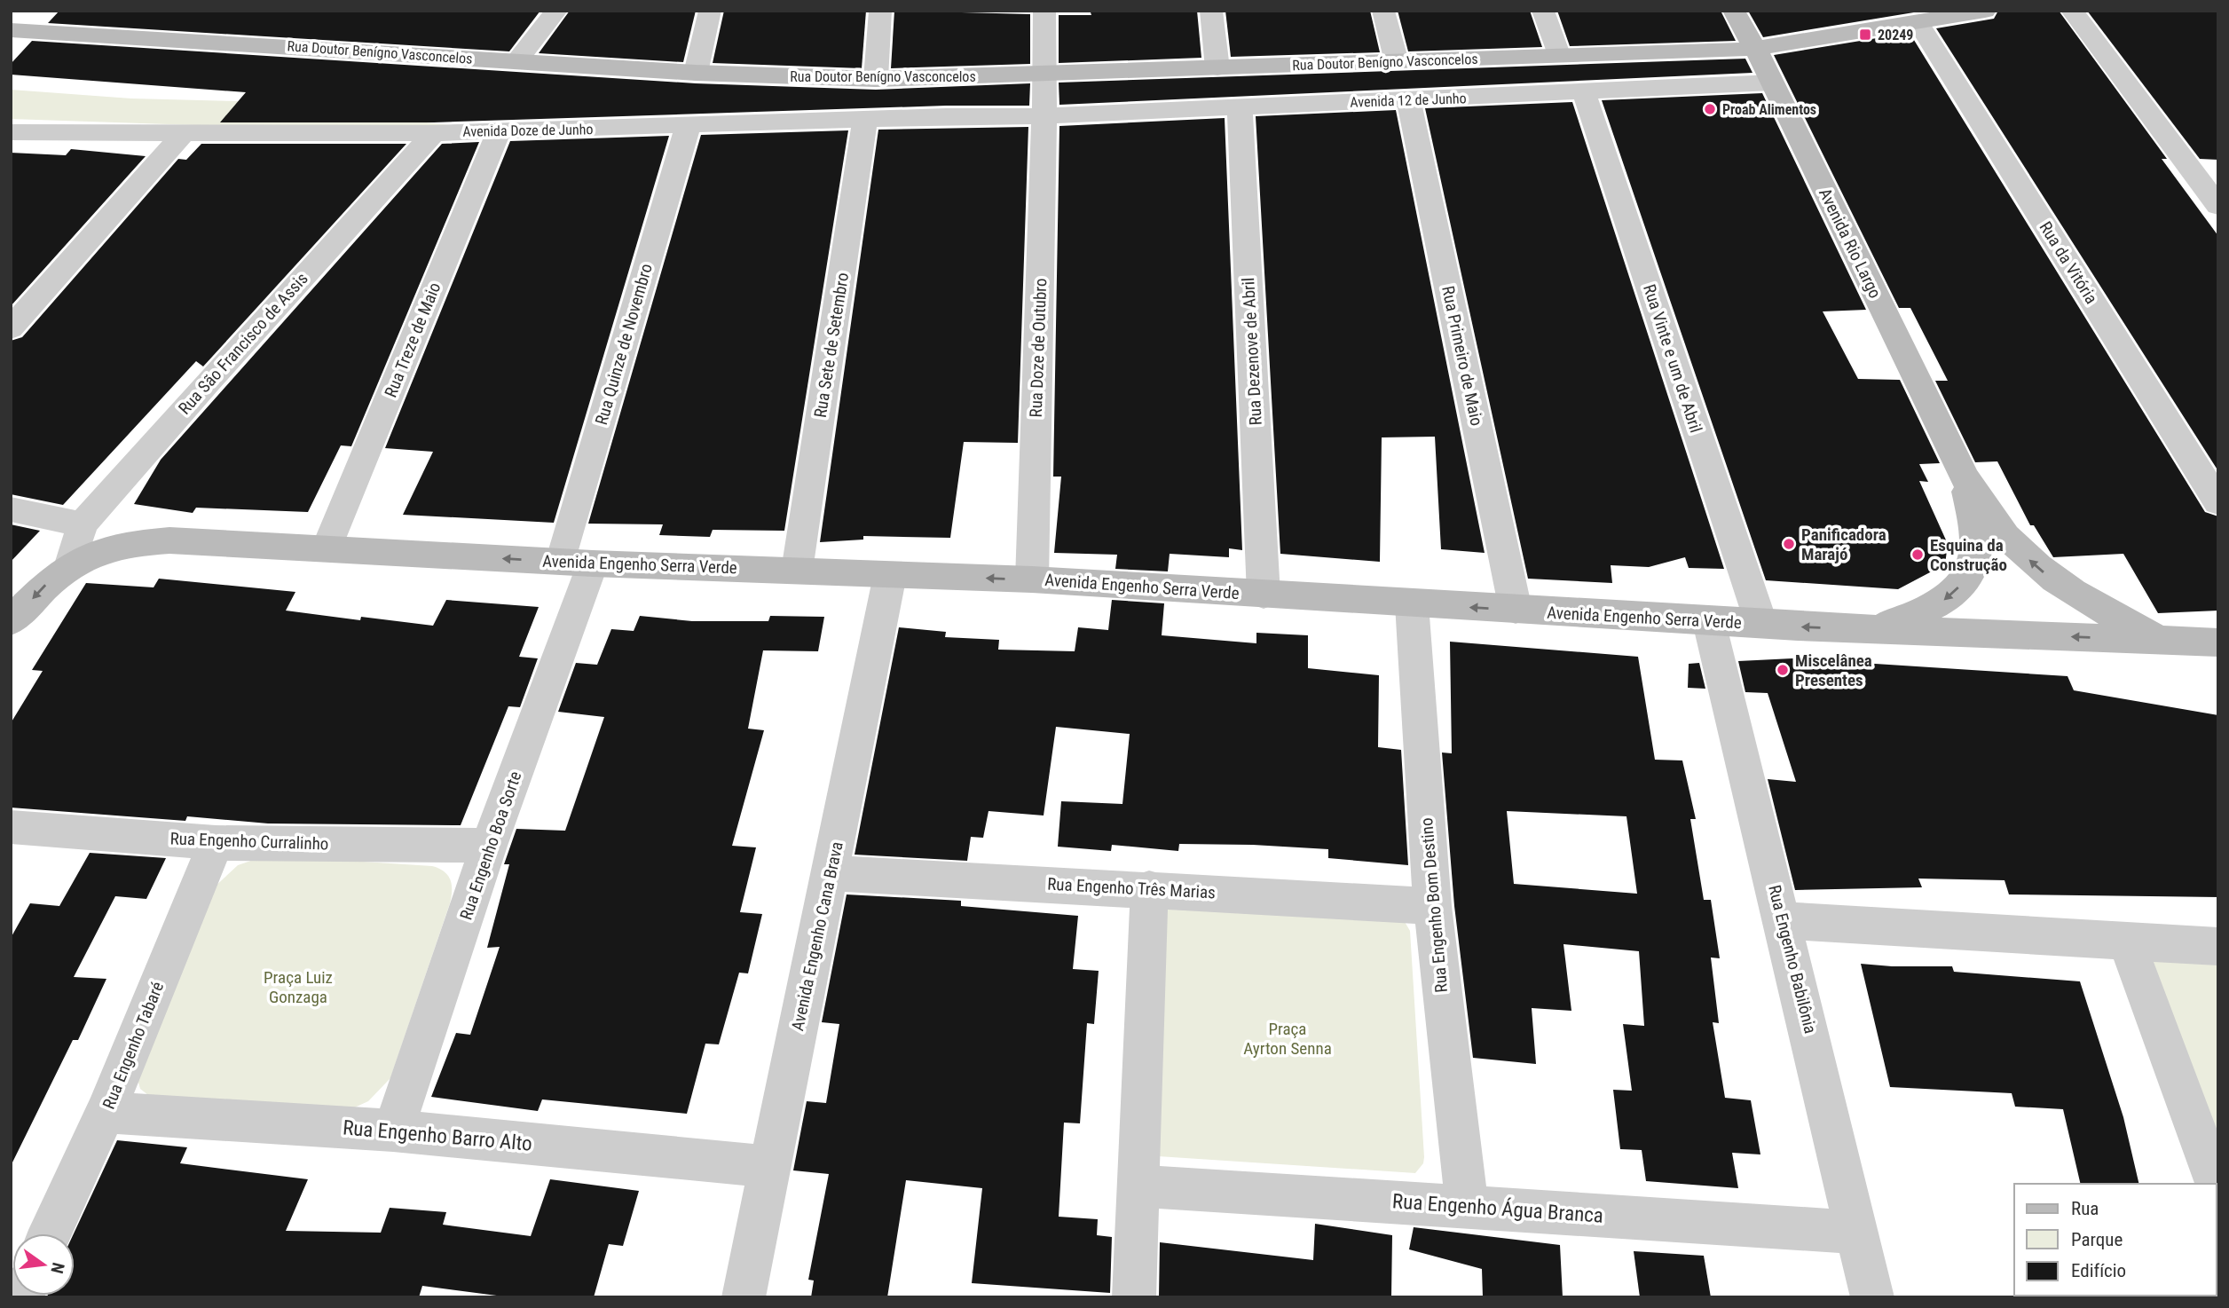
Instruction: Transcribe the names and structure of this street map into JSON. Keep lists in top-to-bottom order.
{
  "streets": {
    "main road": ["Rua Doutor Benígno Vasconcelos", "Avenida Rio Largo", "Avenida Engenho Serra Verde"],
    "street": [
      "Avenida 12 de Junho",
      "Avenida Doze de Junho",
      "Rua da Vitória",
      "Rua Treze de Maio",
      "Rua São Francisco de Assis",
      "Rua Quinze de Novembro",
      "Rua Sete de Setembro",
      "Rua Doze de Outubro",
      "Rua Dezenove de Abril",
      "Rua Primeiro de Maio",
      "Rua Vinte e um de Abril",
      "Rua Engenho Curralinho",
      "Rua Engenho Boa Sorte",
      "Rua Engenho Três Marias",
      "Rua Engenho Bom Destino",
      "Avenida Engenho Cana Brava",
      "Rua Engenho Babilônia",
      "Rua Engenho Tabaré",
      "Rua Engenho Barro Alto",
      "Rua Engenho Água Branca"
    ]
  },
  "crossings": [
    ["Rua Doutor Benígno Vasconcelos", "Avenida Rio Largo"],
    ["Rua Doutor Benígno Vasconcelos", "Rua Doze de Outubro"],
    ["Avenida 12 de Junho", "Avenida Doze de Junho"],
    ["Avenida 12 de Junho", "Avenida Rio Largo"],
    ["Avenida 12 de Junho", "Rua Doze de Outubro"],
    ["Avenida 12 de Junho", "Rua Dezenove de Abril"],
    ["Avenida 12 de Junho", "Rua Primeiro de Maio"],
    ["Avenida 12 de Junho", "Rua Vinte e um de Abril"],
    ["Avenida Doze de Junho", "Rua Treze de Maio"],
    ["Avenida Doze de Junho", "Rua São Francisco de Assis"],
    ["Avenida Doze de Junho", "Rua Quinze de Novembro"],
    ["Avenida Doze de Junho", "Rua Sete de Setembro"],
    ["Avenida Doze de Junho", "Rua Doze de Outubro"],
    ["Avenida Rio Largo", "Avenida Engenho Serra Verde"],
    ["Rua Treze de Maio", "Avenida Engenho Serra Verde"],
    ["Rua São Francisco de Assis", "Avenida Engenho Serra Verde"],
    ["Rua Quinze de Novembro", "Avenida Engenho Serra Verde"],
    ["Rua Quinze de Novembro", "Rua Engenho Boa Sorte"],
    ["Rua Sete de Setembro", "Avenida Engenho Serra Verde"],
    ["Rua Doze de Outubro", "Avenida Engenho Serra Verde"],
    ["Rua Dezenove de Abril", "Avenida Engenho Serra Verde"],
    ["Rua Primeiro de Maio", "Avenida Engenho Serra Verde"],
    ["Rua Vinte e um de Abril", "Avenida Engenho Serra Verde"],
    ["Avenida Engenho Serra Verde", "Rua Engenho Boa Sorte"],
    ["Avenida Engenho Serra Verde", "Rua Engenho Bom Destino"],
    ["Avenida Engenho Serra Verde", "Avenida Engenho Cana Brava"],
    ["Avenida Engenho Serra Verde", "Rua Engenho Babilônia"],
    ["Rua Engenho Curralinho", "Rua Engenho Boa Sorte"],
    ["Rua Engenho Curralinho", "Rua Engenho Tabaré"],
    ["Rua Engenho Boa Sorte", "Rua Engenho Barro Alto"],
    ["Rua Engenho Três Marias", "Rua Engenho Bom Destino"],
    ["Rua Engenho Três Marias", "Avenida Engenho Cana Brava"],
    ["Rua Engenho Bom Destino", "Rua Engenho Água Branca"],
    ["Avenida Engenho Cana Brava", "Rua Engenho Barro Alto"],
    ["Rua Engenho Babilônia", "Rua Engenho Água Branca"],
    ["Rua Engenho Tabaré", "Rua Engenho Barro Alto"]
  ],
  "one_way": ["Avenida Engenho Serra Verde"],
  "parks": ["Praça Luiz Gonzaga", "Praça Ayrton Senna"],
  "places": {
    "transit": ["20249"],
    "other": [
      "Proab Alimentos",
      "Panificadora Marajó",
      "Esquina da Construção",
      "Miscelânea Presentes"
    ]
  },
  "legend": ["Rua", "Parque", "Edifício"],
  "north": "right"
}
